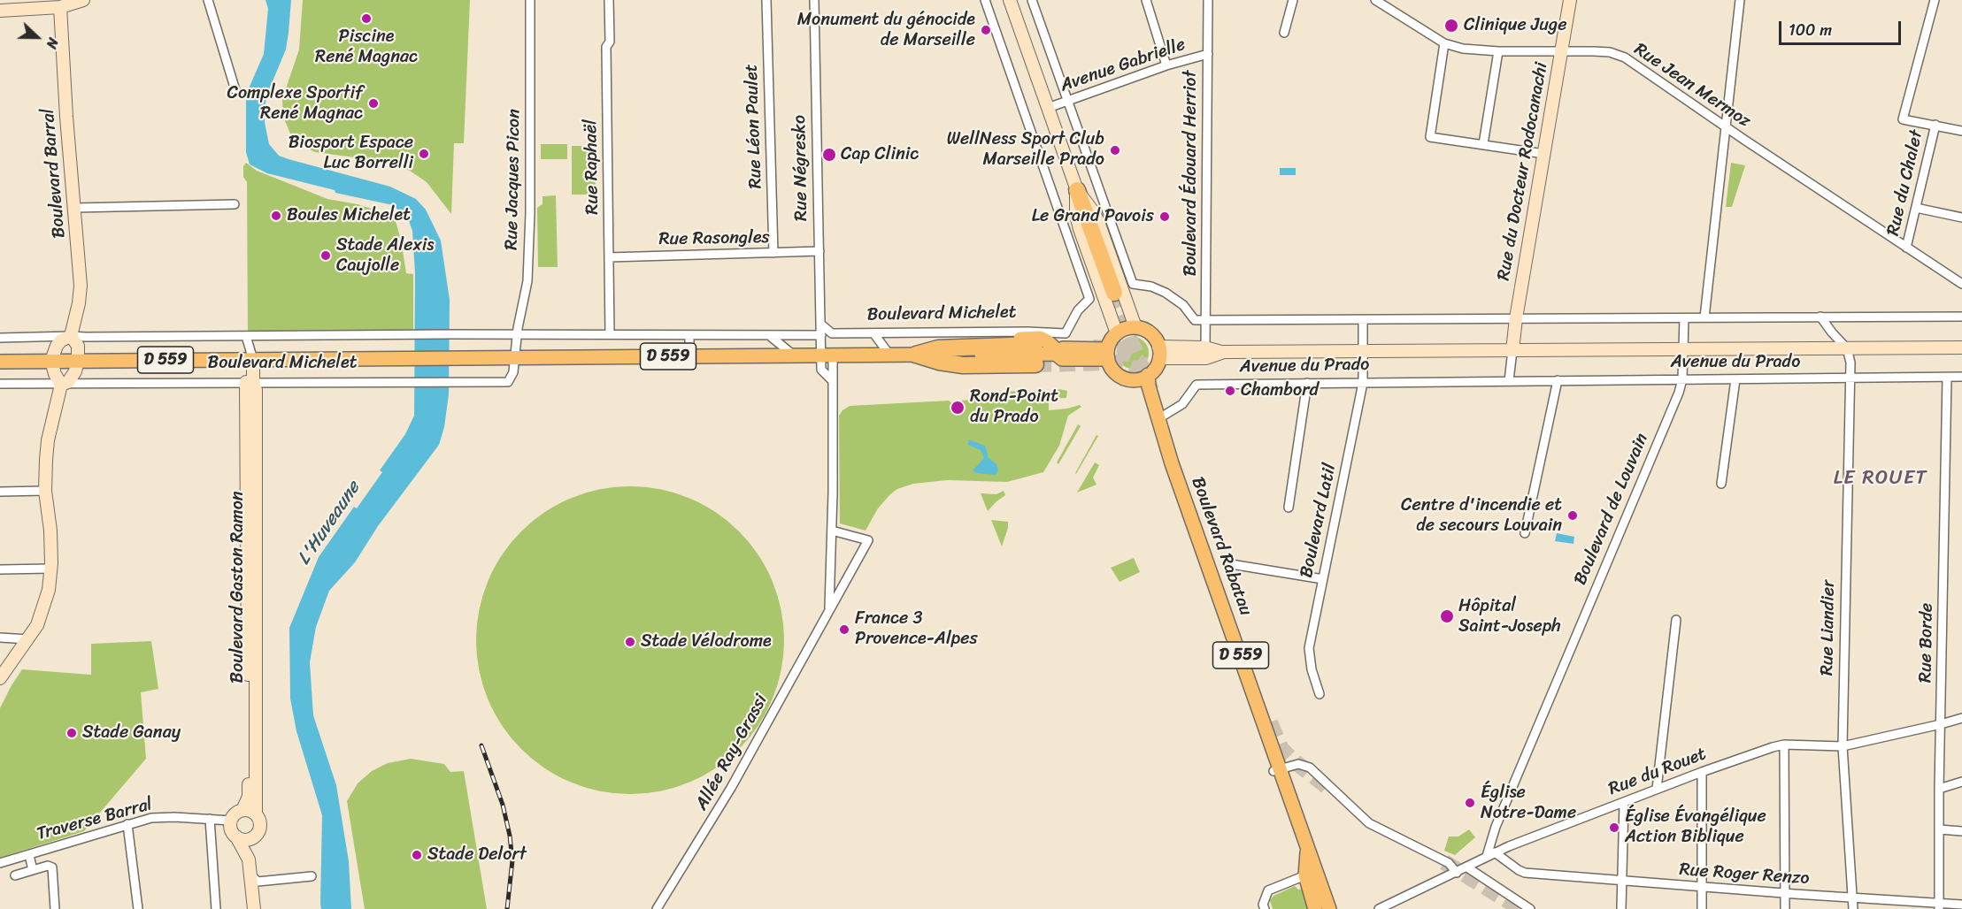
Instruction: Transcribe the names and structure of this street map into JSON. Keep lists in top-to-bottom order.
{
  "streets": {
    "main road": ["Boulevard Michelet", "D 559", "Boulevard Rabatau"],
    "street": [
      "Avenue Gabrielle",
      "Rue Jean Mermoz",
      "Rue Léon Paulet",
      "Rue Raphaël",
      "Rue Négresko",
      "Rue du Docteur Rodocanachi",
      "Boulevard Barral",
      "Boulevard Édouard Herriot",
      "Rue Jacques Picon",
      "Rue du Chalet",
      "Rue Rasongles",
      "Avenue du Prado",
      "Boulevard de Louvain",
      "Boulevard Latil",
      "Boulevard Gaston Ramon",
      "Rue Liandier",
      "Rue Borde",
      "Allée Ray-Grassi",
      "Rue du Rouet",
      "Traverse Barral",
      "Rue Roger Renzo"
    ]
  },
  "crossings": [
    ["Avenue Gabrielle", "Boulevard Édouard Herriot"],
    ["Rue Jean Mermoz", "Rue du Docteur Rodocanachi"],
    ["Rue Jean Mermoz", "Rue du Chalet"],
    ["Rue Léon Paulet", "Rue Rasongles"],
    ["Rue Raphaël", "Rue Rasongles"],
    ["Rue Raphaël", "Boulevard Michelet"],
    ["Rue Négresko", "Rue Rasongles"],
    ["Rue Négresko", "Boulevard Michelet"],
    ["Rue Négresko", "Allée Ray-Grassi"],
    ["Rue du Docteur Rodocanachi", "Avenue du Prado"],
    ["Boulevard Barral", "Boulevard Michelet"],
    ["Boulevard Édouard Herriot", "Avenue du Prado"],
    ["Rue Jacques Picon", "Boulevard Michelet"],
    ["Boulevard Michelet", "Avenue du Prado"],
    ["Boulevard Michelet", "Boulevard Rabatau"],
    ["Boulevard Michelet", "Boulevard Gaston Ramon"],
    ["Avenue du Prado", "Boulevard de Louvain"],
    ["Avenue du Prado", "Boulevard Latil"],
    ["Avenue du Prado", "Boulevard Rabatau"],
    ["Avenue du Prado", "Rue Liandier"],
    ["Avenue du Prado", "Rue Borde"],
    ["Boulevard de Louvain", "Rue du Rouet"],
    ["Boulevard de Louvain", "Rue Roger Renzo"],
    ["Boulevard Gaston Ramon", "Traverse Barral"],
    ["Rue Liandier", "Rue du Rouet"],
    ["Rue Liandier", "Rue Roger Renzo"],
    ["Rue Borde", "Rue du Rouet"],
    ["Rue Borde", "Rue Roger Renzo"],
    ["Rue du Rouet", "Rue Roger Renzo"]
  ],
  "districts": ["LE ROUET"],
  "water": ["L'Huveaune"],
  "places": [
    "Piscine René Magnac",
    "Clinique Juge",
    "Monument du génocide de Marseille",
    "Complexe Sportif René Magnac",
    "WellNess Sport Club Marseille Prado",
    "Biosport Espace Luc Borrelli",
    "Cap Clinic",
    "Boules Michelet",
    "Le Grand Pavois",
    "Stade Alexis Caujolle",
    "Chambord",
    "Rond-Point du Prado",
    "Centre d'incendie et de secours Louvain",
    "Hôpital Saint-Joseph",
    "France 3 Provence-Alpes",
    "Stade Vélodrome",
    "Stade Ganay",
    "Église Notre-Dame",
    "Église Évangélique Action Biblique",
    "Stade Delort"
  ],
  "scale_bar": "100 m",
  "north": "right"
}
